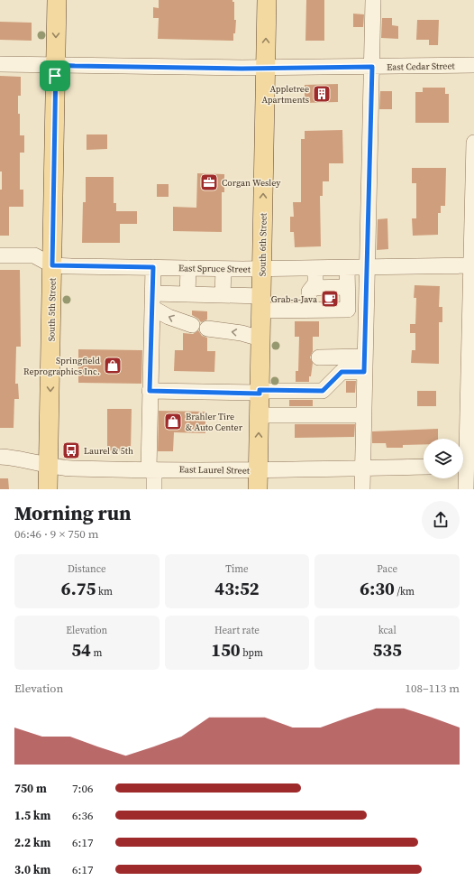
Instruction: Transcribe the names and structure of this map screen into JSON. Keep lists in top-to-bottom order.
{
  "streets": {
    "main road": ["South 6th Street", "South 5th Street"],
    "street": ["East Cedar Street", "East Spruce Street", "East Laurel Street"]
  },
  "crossings": [
    ["East Cedar Street", "South 6th Street"],
    ["East Cedar Street", "South 5th Street"],
    ["South 6th Street", "East Spruce Street"],
    ["South 6th Street", "East Laurel Street"],
    ["East Spruce Street", "South 5th Street"],
    ["South 5th Street", "East Laurel Street"]
  ],
  "one_way": ["South 6th Street", "South 5th Street"],
  "places": {
    "building": ["Appletree Apartments"],
    "office": ["Corgan Wesley"],
    "cafe": ["Grab-a-Java"],
    "shop": ["Springfield Reprographics Inc.", "Brahler Tire & Auto Center"],
    "bus stop": ["Laurel & 5th"]
  },
  "page": {
    "heading": ["Morning run", "06:46 · 9 × 750 m"],
    "stats": [
      ["Distance", "6.75 km"],
      ["Time", "43:52"],
      ["Pace", "6:30 /km"],
      ["Elevation", "54 m"],
      ["Heart rate", "150 bpm"],
      ["kcal", "535"]
    ],
    "chart": ["Elevation", "108–113 m"],
    "list": [
      {
        "name": "750 m",
        "note": "7:06"
      },
      {
        "name": "1.5 km",
        "note": "6:36"
      },
      {
        "name": "2.2 km",
        "note": "6:17"
      },
      {
        "name": "3.0 km",
        "note": "6:17"
      }
    ]
  }
}
